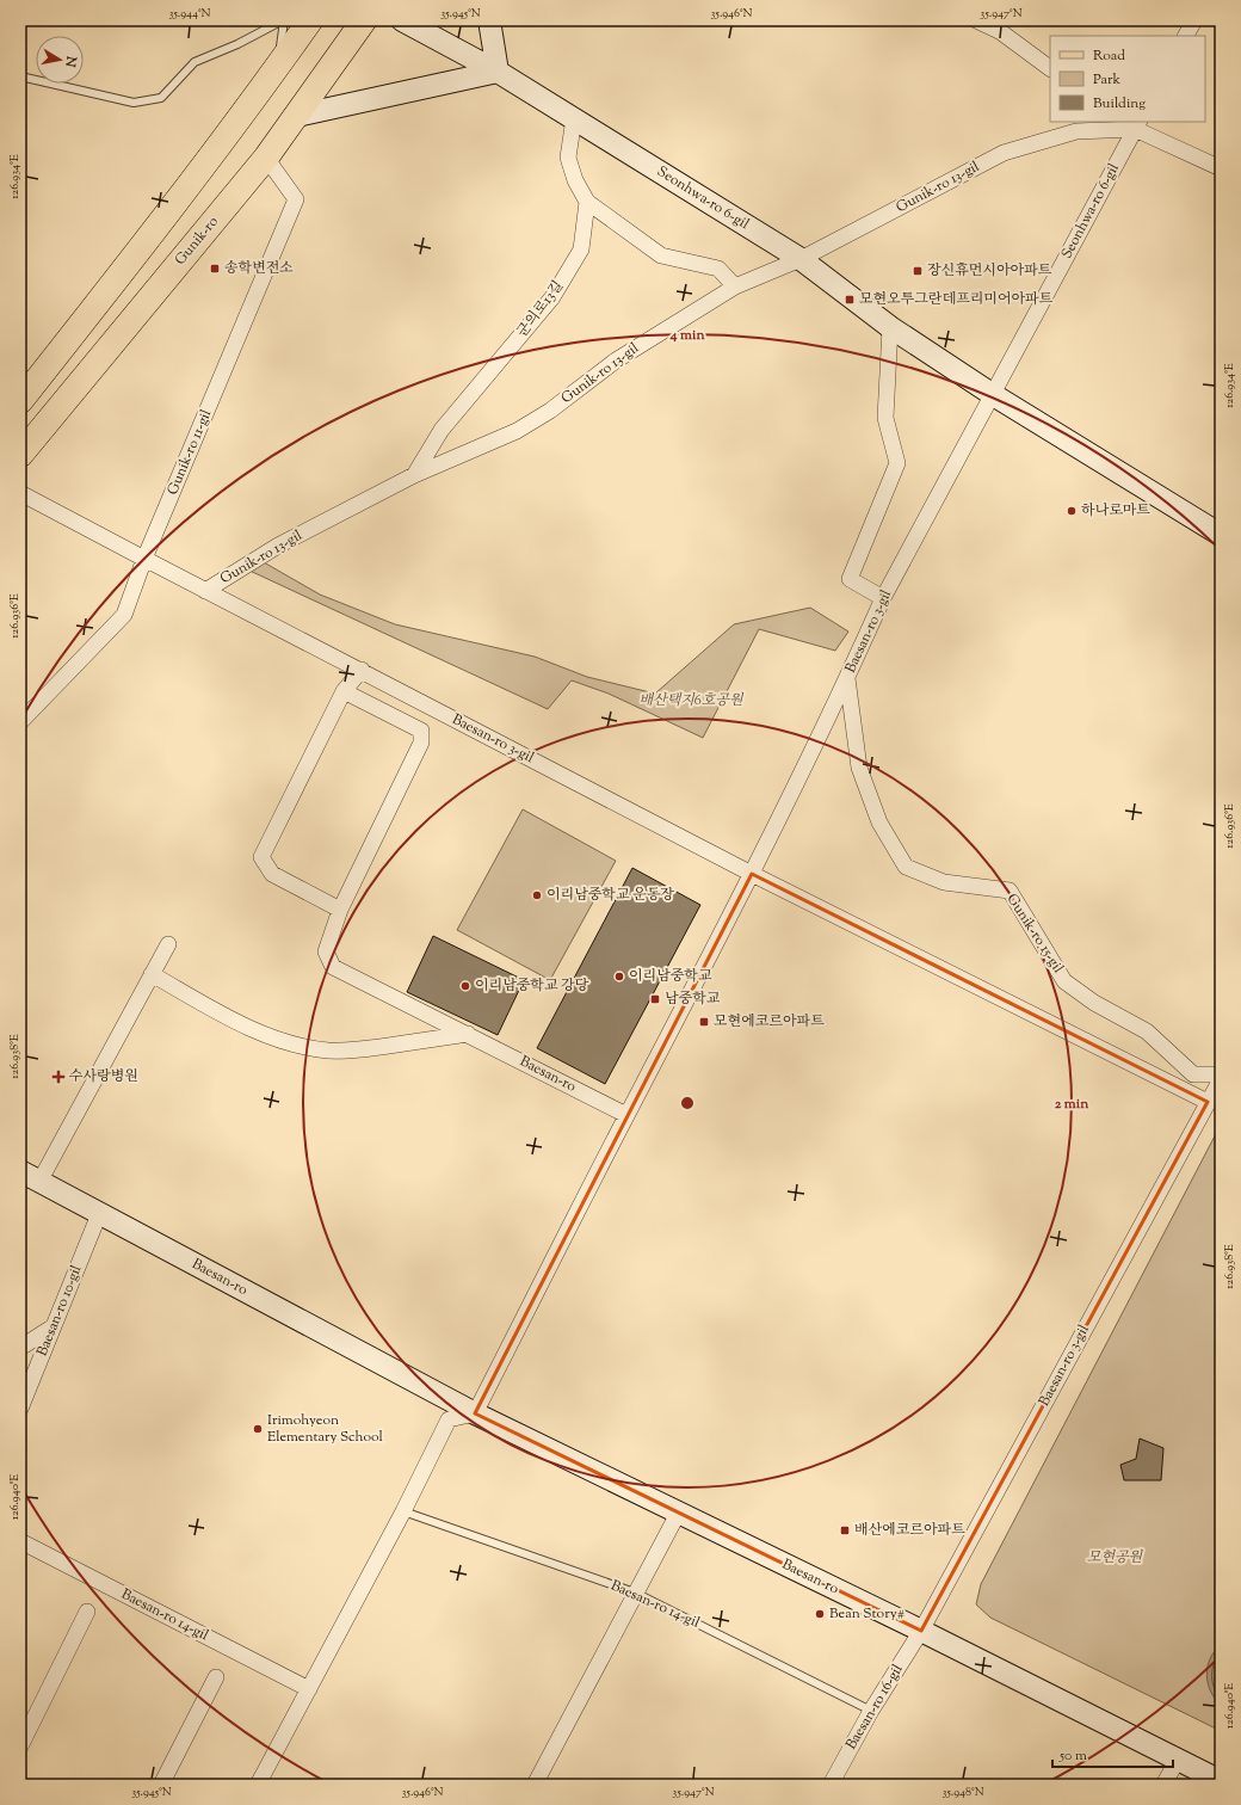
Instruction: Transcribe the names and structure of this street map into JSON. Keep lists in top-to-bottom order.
{
  "streets": {
    "main road": ["Gunik-ro"],
    "street": [
      "Gunik-ro 13-gil",
      "Seonhwa-ro 6-gil",
      "군의로13길",
      "Gunik-ro 11-gil",
      "Baesan-ro 3-gil",
      "Gunik-ro 15-gil",
      "Baesan-ro",
      "Baesan-ro 10-gil",
      "Baesan-ro 14-gil",
      "Baesan-ro 16-gil"
    ]
  },
  "crossings": [
    ["Gunik-ro 13-gil", "Seonhwa-ro 6-gil"],
    ["Gunik-ro 13-gil", "군의로13길"],
    ["Gunik-ro 13-gil", "Baesan-ro 3-gil"],
    ["Seonhwa-ro 6-gil", "Baesan-ro 3-gil"],
    ["Gunik-ro", "Gunik-ro 11-gil"],
    ["Gunik-ro 11-gil", "Baesan-ro 3-gil"],
    ["Baesan-ro 3-gil", "Gunik-ro 15-gil"],
    ["Baesan-ro 3-gil", "Baesan-ro"],
    ["Baesan-ro 3-gil", "Baesan-ro 16-gil"],
    ["Baesan-ro", "Baesan-ro 10-gil"],
    ["Baesan-ro", "Baesan-ro 16-gil"],
    ["Baesan-ro 14-gil", "Baesan-ro 16-gil"]
  ],
  "parks": ["배산택지6호공원", "모현공원"],
  "places": {
    "transit": [
      "송학변전소",
      "장신휴먼시아아파트",
      "모현오투그란데프리미어아파트",
      "남중학교",
      "모현에코르아파트",
      "배산에코르아파트"
    ],
    "other": [
      "하나로마트",
      "이리남중학교 운동장",
      "이리남중학교",
      "이리남중학교 강당",
      "Irimohyeon Elementary School",
      "Bean Story#"
    ],
    "health": ["수사랑병원"]
  },
  "legend": ["Road", "Park", "Building"],
  "scale_bar": "50 m",
  "north": "right",
  "coordinates": [
    "35.944°N",
    "35.945°N",
    "35.946°N",
    "35.947°N",
    "126.934°E",
    "126.936°E",
    "126.938°E",
    "126.940°E",
    "35.948°N"
  ],
  "rings": ["4 min", "2 min"]
}
